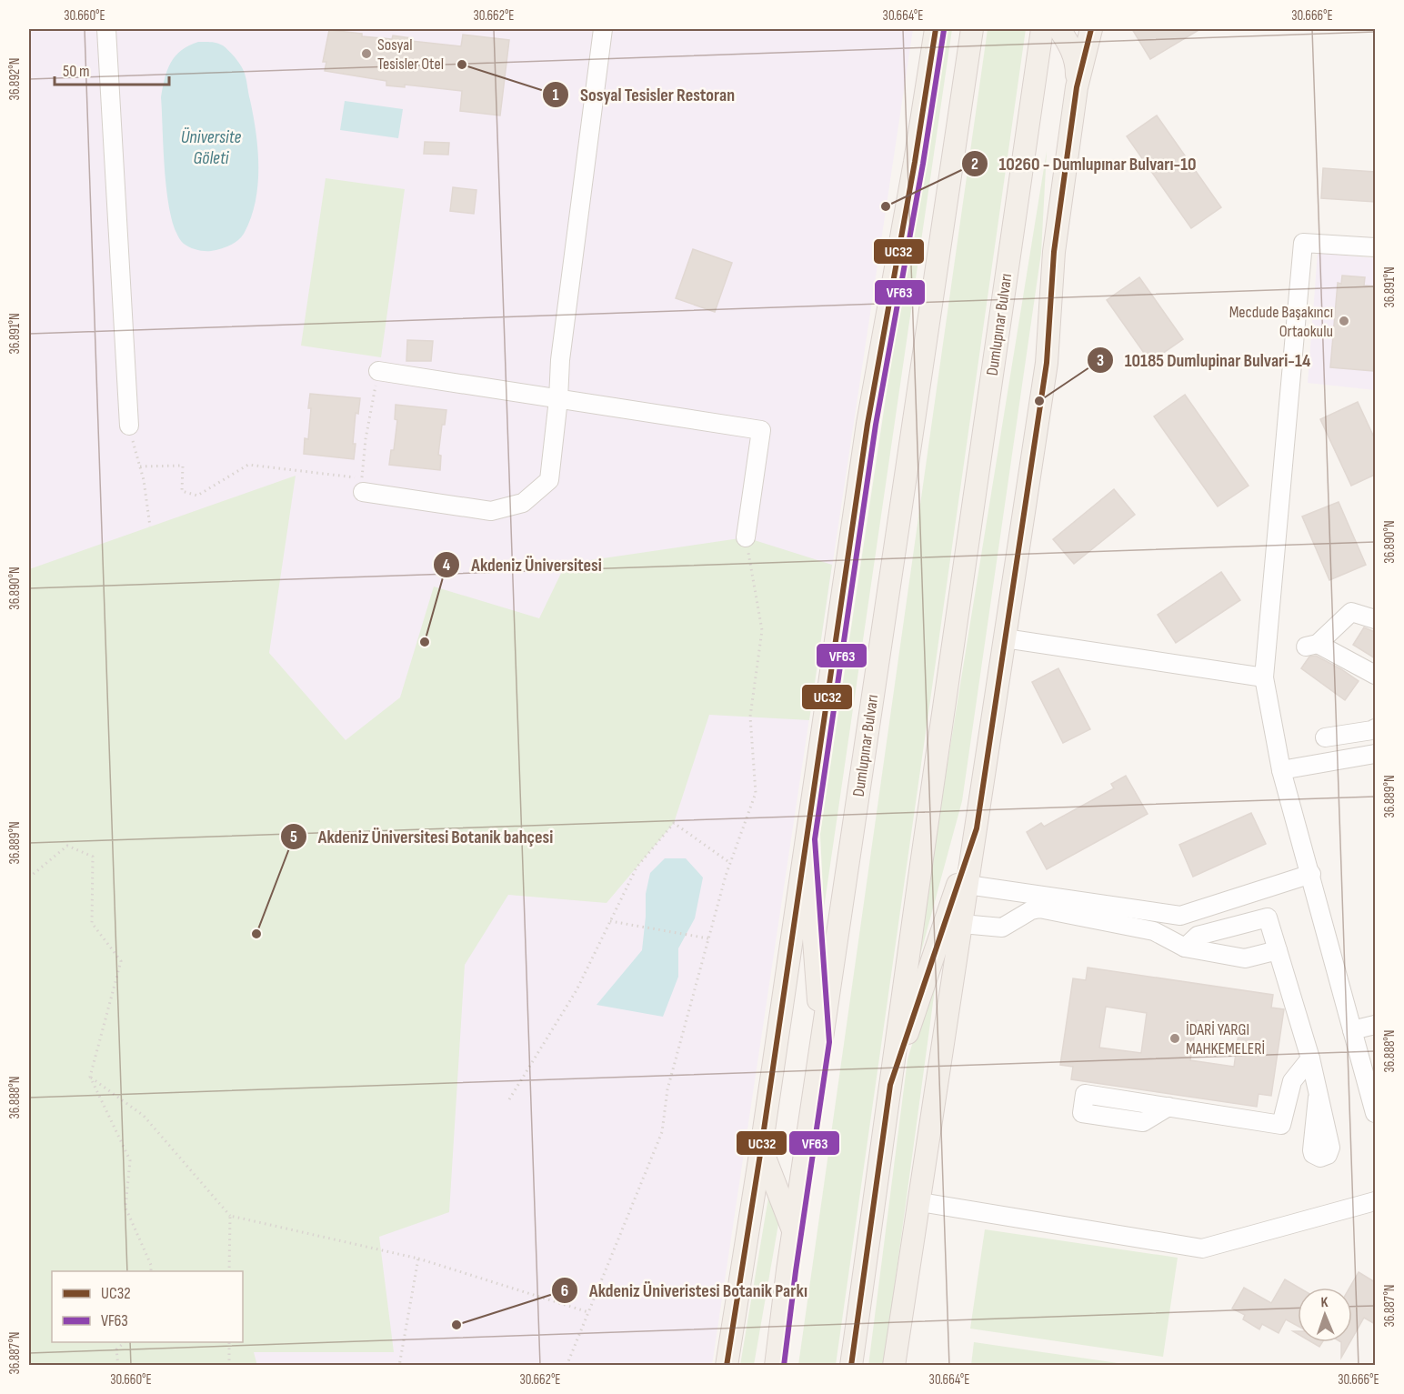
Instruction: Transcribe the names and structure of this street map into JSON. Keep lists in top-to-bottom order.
{
  "streets": {
    "main road": ["Dumlupınar Bulvarı"]
  },
  "water": ["Üniversite Göleti"],
  "places": [
    "Sosyal Tesisler Otel",
    "Sosyal Tesisler Restoran",
    "10260 - Dumlupınar Bulvarı-10",
    "Mecdude Başakıncı Ortaokulu",
    "10185 Dumlupinar Bulvari-14",
    "Akdeniz Üniversitesi",
    "Akdeniz Üniversitesi Botanik bahçesi",
    "İDARİ YARGI MAHKEMELERİ",
    "Akdeniz Üniveristesi Botanik Parkı"
  ],
  "lines": ["transit line UC32", "transit line VF63"],
  "legend": ["UC32", "VF63"],
  "scale_bar": "50 m",
  "north": "top",
  "coordinates": [
    "30.660°E",
    "30.662°E",
    "30.664°E",
    "30.666°E",
    "36.892°N",
    "36.891°N",
    "36.890°N",
    "36.889°N",
    "36.888°N",
    "36.887°N"
  ]
}
